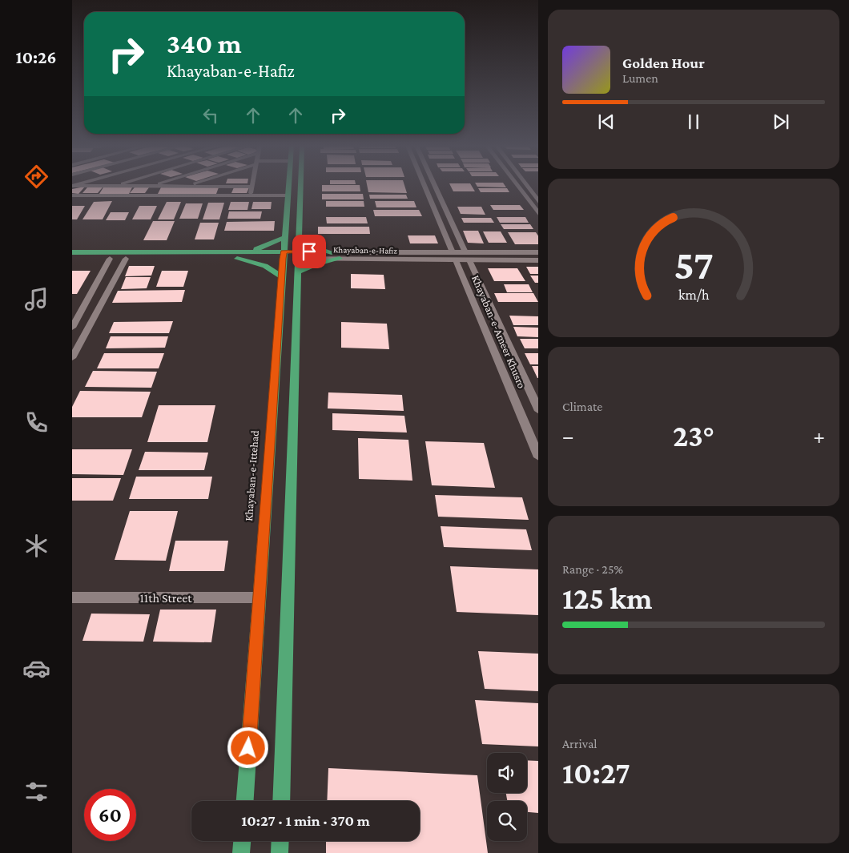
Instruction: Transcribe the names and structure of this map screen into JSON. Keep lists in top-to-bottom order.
{
  "streets": {
    "main road": ["Khayaban-e-Hafiz", "Khayaban-e-Ittehad"],
    "street": ["Khayaban-e-Ameer Khusro", "11th Street"]
  },
  "crossings": [
    ["Khayaban-e-Hafiz", "Khayaban-e-Ameer Khusro"],
    ["Khayaban-e-Hafiz", "Khayaban-e-Ittehad"],
    ["Khayaban-e-Ittehad", "11th Street"]
  ],
  "page": {
    "tabs": "10:26",
    "turn": ["340 m", "Khayaban-e-Hafiz"],
    "song": ["Golden Hour", "Lumen"],
    "tile": [
      "Climate",
      ["Range · 25%", "125 km"],
      ["Arrival", "10:27"]
    ],
    "heat": ["−", "23°", "+"],
    "limit": "60",
    "trip": "10:27 · 1 min · 370 m",
    "gauge": ["57", "km/h"]
  }
}
